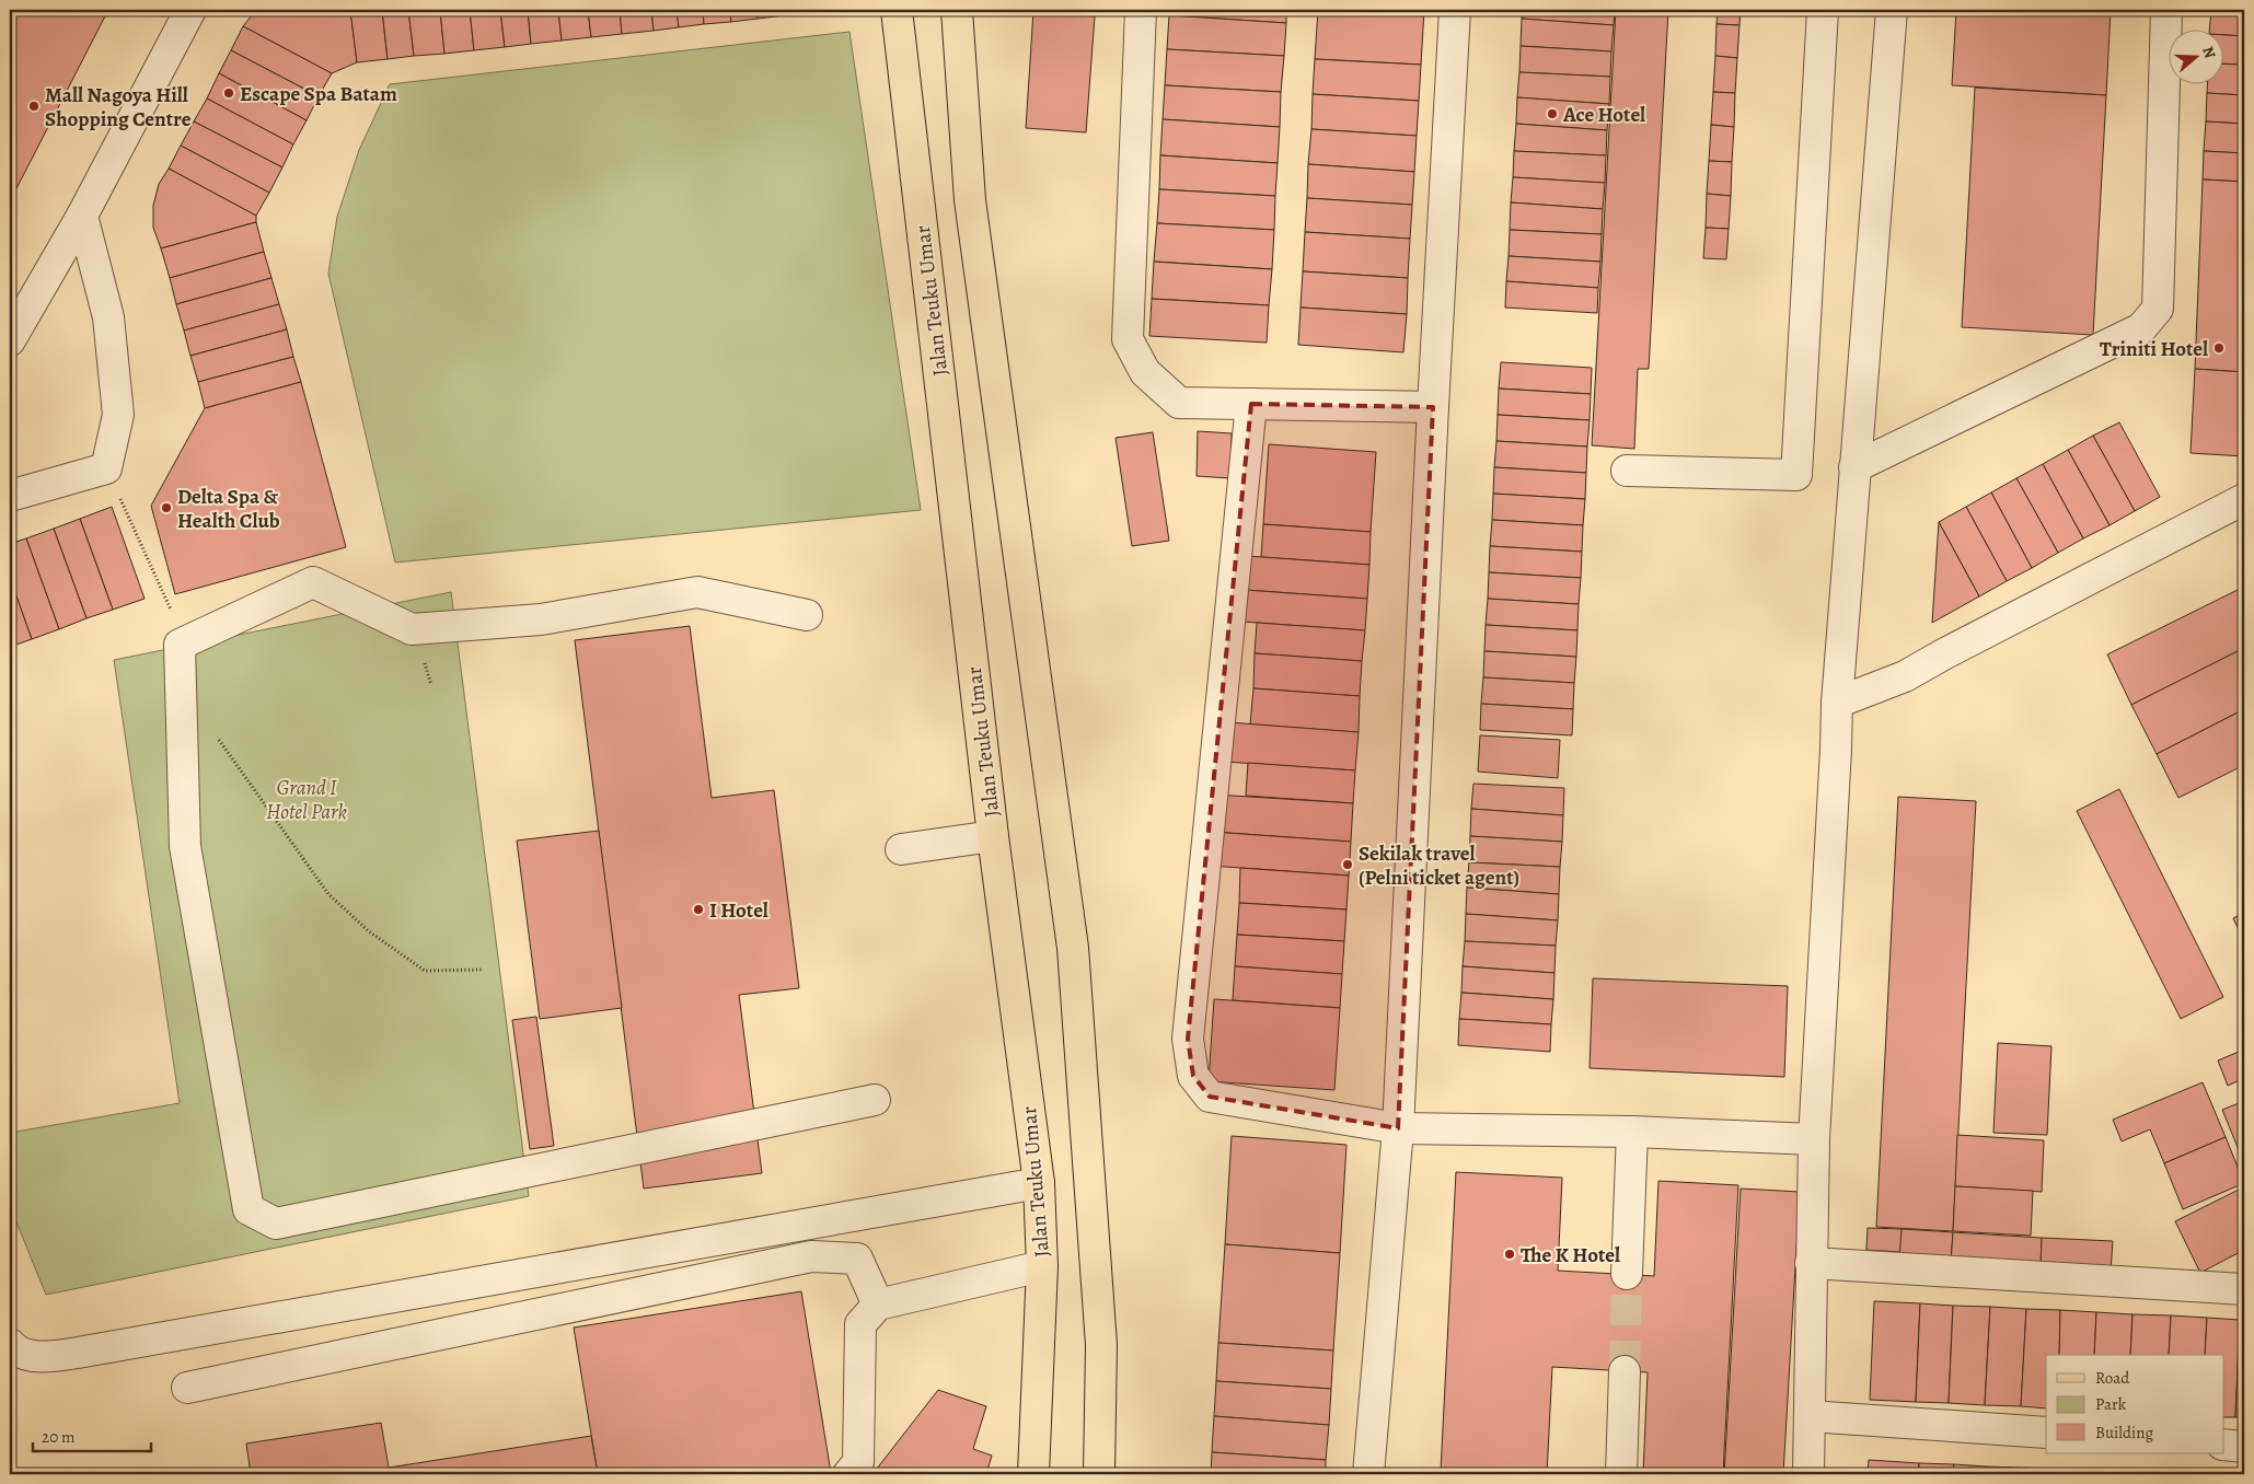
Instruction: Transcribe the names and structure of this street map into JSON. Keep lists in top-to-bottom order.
{
  "streets": {
    "main road": ["Jalan Teuku Umar"]
  },
  "parks": ["Grand I Hotel Park"],
  "places": [
    "Escape Spa Batam",
    "Mall Nagoya Hill Shopping Centre",
    "Ace Hotel",
    "Triniti Hotel",
    "Delta Spa & Health Club",
    "Sekilak travel (Pelni ticket agent)",
    "I Hotel",
    "The K Hotel"
  ],
  "legend": ["Road", "Park", "Building"],
  "scale_bar": "20 m",
  "north": "right"
}
